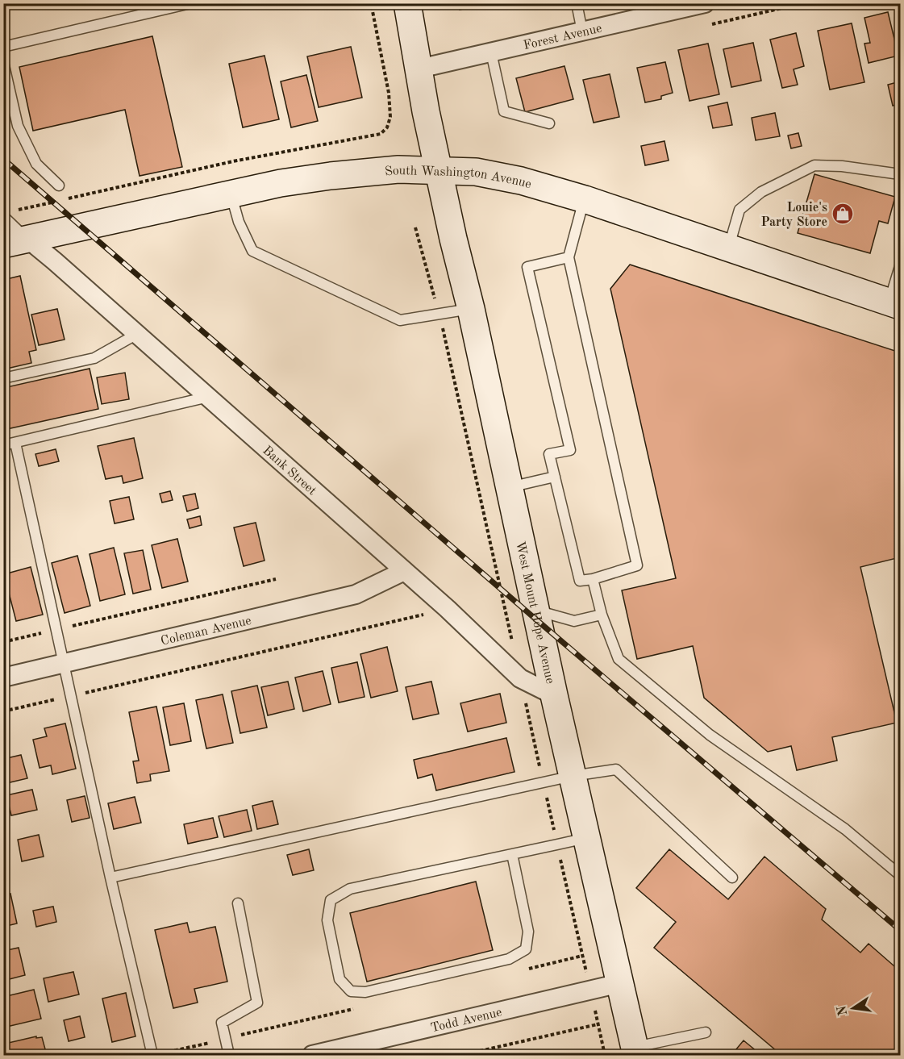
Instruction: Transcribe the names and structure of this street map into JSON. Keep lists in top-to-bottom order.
{
  "streets": {
    "street": [
      "Forest Avenue",
      "South Washington Avenue",
      "Bank Street",
      "West Mount Hope Avenue",
      "Coleman Avenue",
      "Todd Avenue"
    ]
  },
  "crossings": [
    ["Forest Avenue", "West Mount Hope Avenue"],
    ["South Washington Avenue", "Bank Street"],
    ["South Washington Avenue", "West Mount Hope Avenue"],
    ["Bank Street", "West Mount Hope Avenue"],
    ["Bank Street", "Coleman Avenue"],
    ["West Mount Hope Avenue", "Todd Avenue"]
  ],
  "places": {
    "shop": ["Louie's Party Store"]
  },
  "north": "left"
}
